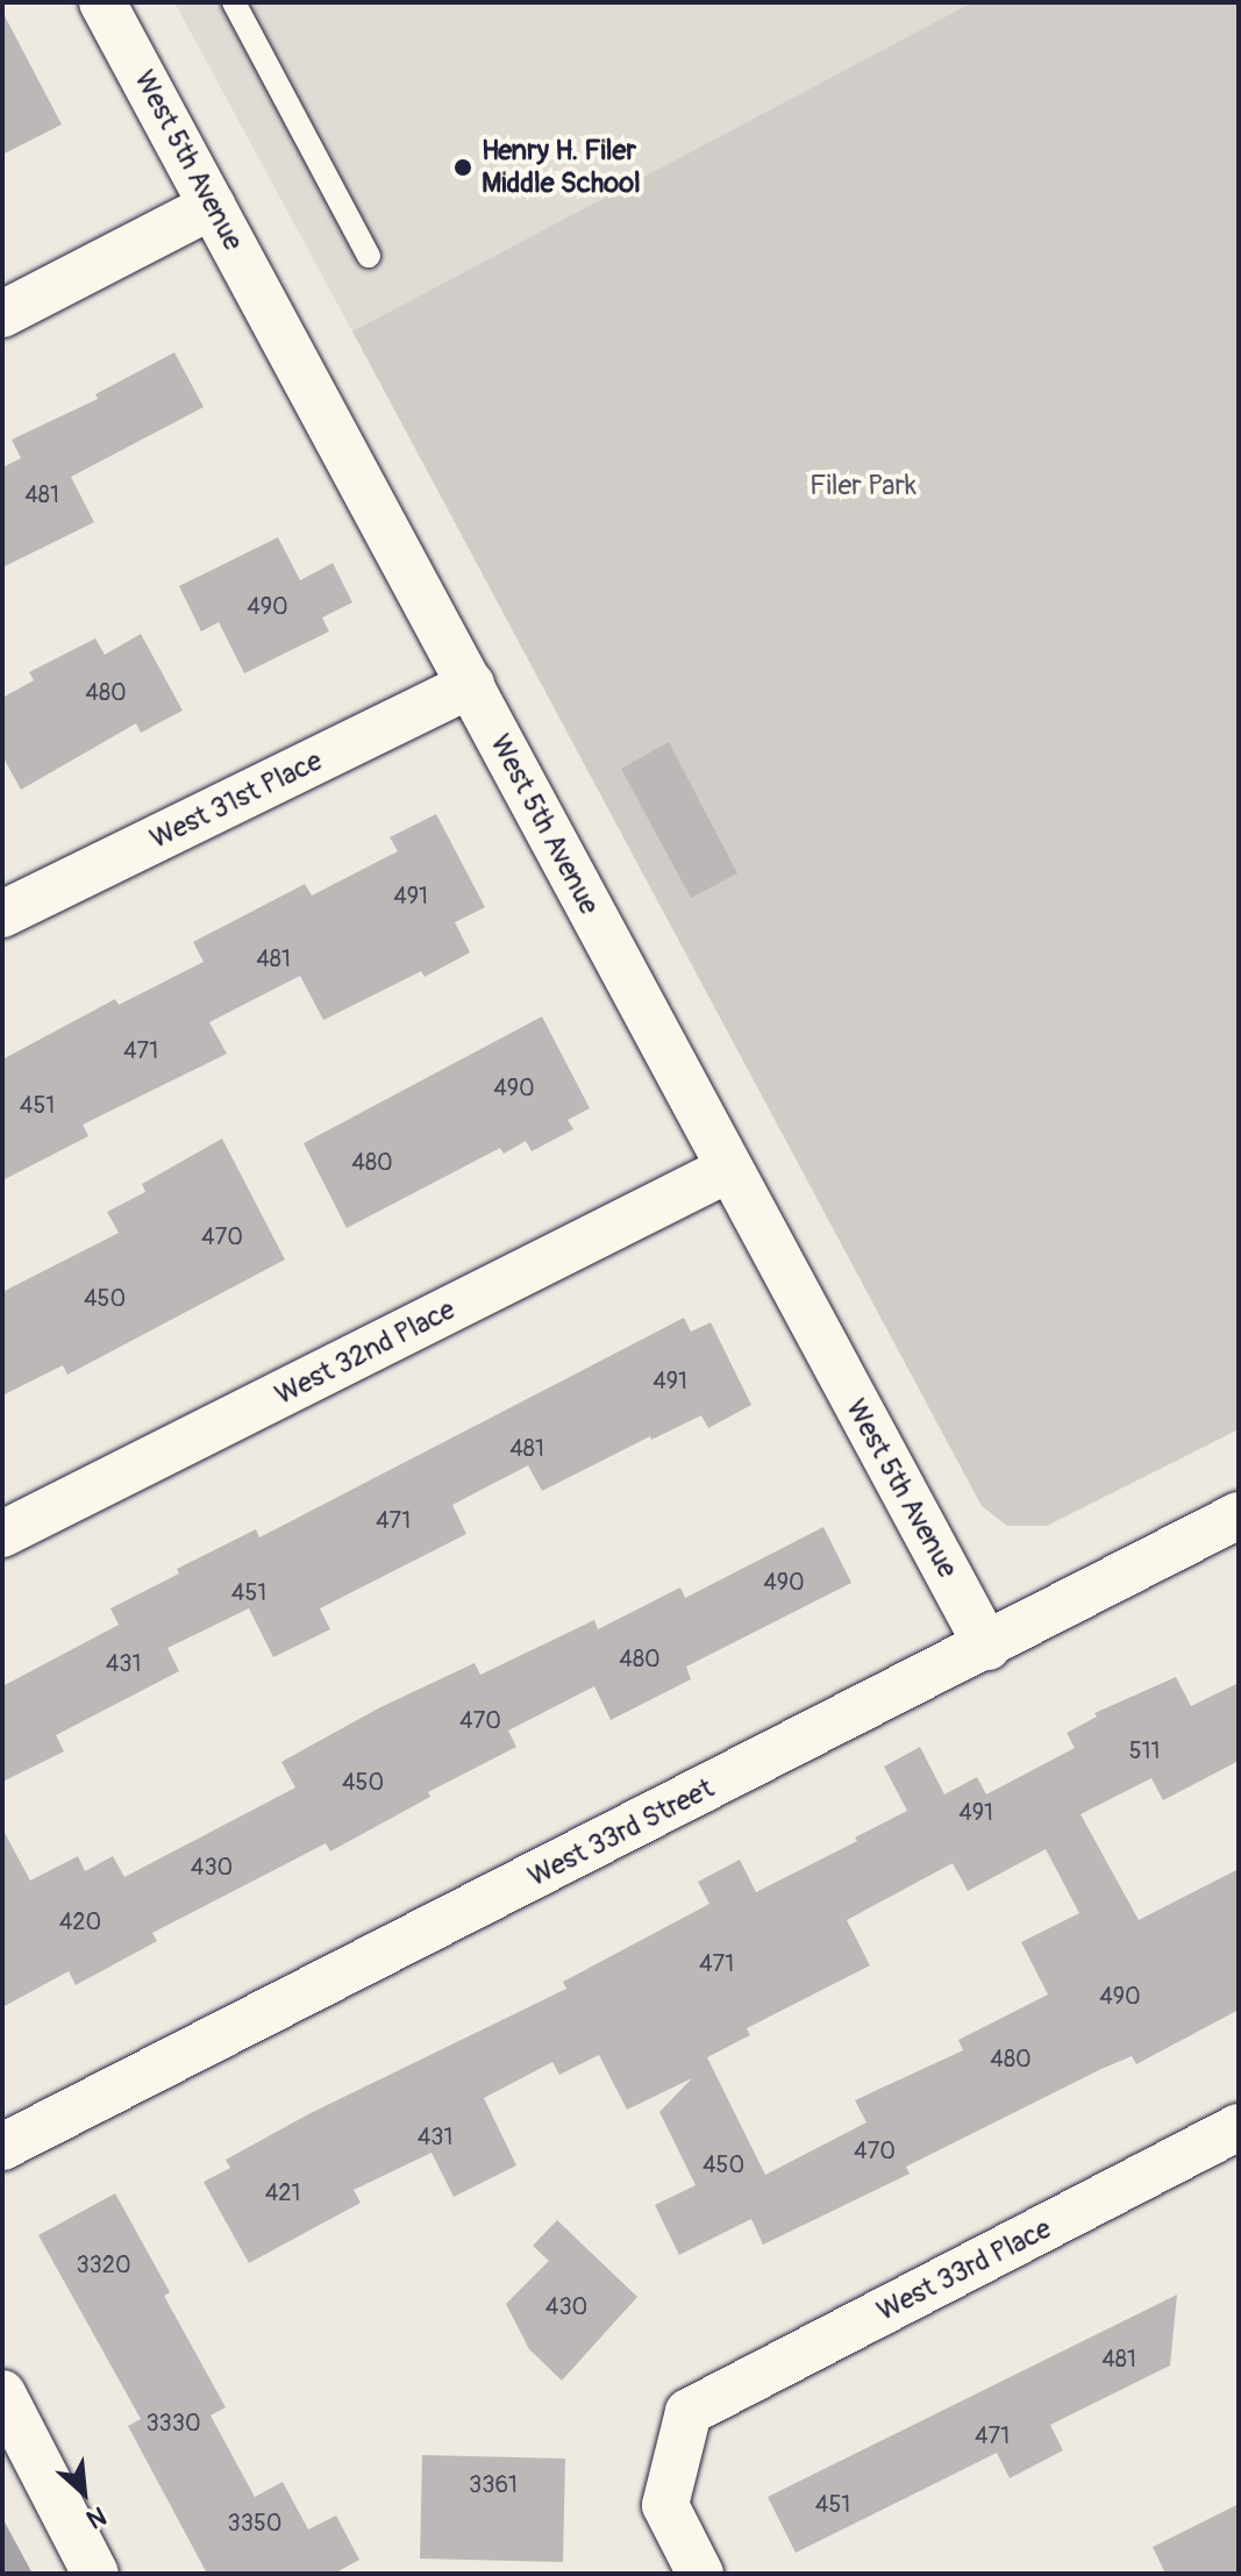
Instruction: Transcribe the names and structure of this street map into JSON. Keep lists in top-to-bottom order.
{
  "streets": {
    "street": [
      "West 5th Avenue",
      "West 31st Place",
      "West 32nd Place",
      "West 33rd Street",
      "West 33rd Place"
    ]
  },
  "crossings": [
    ["West 5th Avenue", "West 31st Place"],
    ["West 5th Avenue", "West 32nd Place"],
    ["West 5th Avenue", "West 33rd Street"]
  ],
  "parks": ["Filer Park"],
  "places": ["Henry H. Filer Middle School"],
  "house_numbers": [
    "481",
    "490",
    "480",
    "491",
    "481",
    "471",
    "490",
    "451",
    "480",
    "470",
    "450",
    "491",
    "481",
    "471",
    "490",
    "451",
    "480",
    "431",
    "470",
    "511",
    "450",
    "491",
    "430",
    "420",
    "471",
    "490",
    "480",
    "431",
    "470",
    "450",
    "421",
    "3320",
    "430",
    "481",
    "3330",
    "471",
    "3361",
    "451",
    "3350"
  ],
  "north": "bottom right"
}
